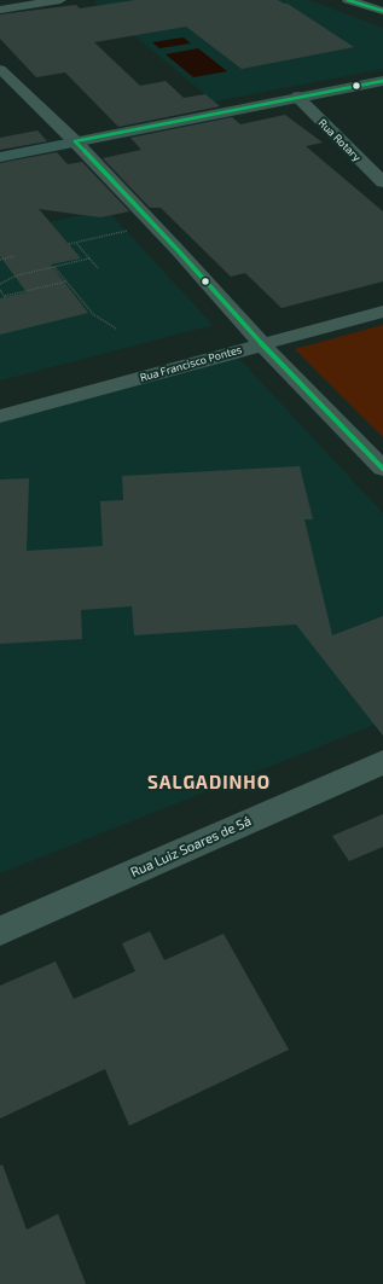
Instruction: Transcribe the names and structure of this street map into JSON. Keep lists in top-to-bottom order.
{
  "streets": {
    "street": ["Rua Rotary", "Rua Francisco Pontes", "Rua Luiz Soares de Sá"]
  },
  "districts": ["SALGADINHO"]
}
